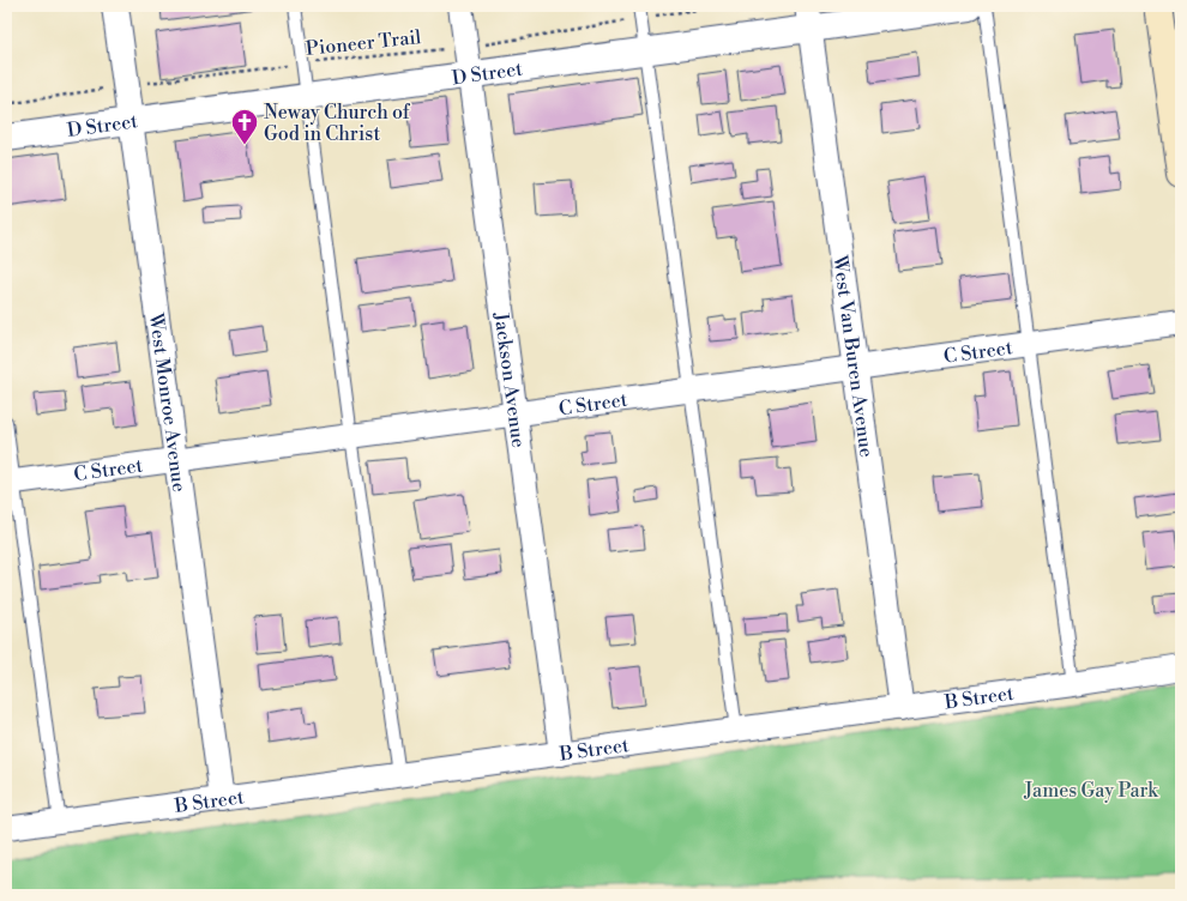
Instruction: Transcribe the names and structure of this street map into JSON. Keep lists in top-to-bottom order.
{
  "streets": {
    "street": [
      "D Street",
      "C Street",
      "West Van Buren Avenue",
      "Jackson Avenue",
      "West Monroe Avenue",
      "B Street"
    ],
    "path": ["Pioneer Trail"]
  },
  "crossings": [
    ["Pioneer Trail", "Jackson Avenue"],
    ["Pioneer Trail", "West Monroe Avenue"],
    ["D Street", "West Van Buren Avenue"],
    ["D Street", "Jackson Avenue"],
    ["D Street", "West Monroe Avenue"],
    ["C Street", "West Van Buren Avenue"],
    ["C Street", "Jackson Avenue"],
    ["C Street", "West Monroe Avenue"],
    ["West Van Buren Avenue", "B Street"],
    ["Jackson Avenue", "B Street"],
    ["West Monroe Avenue", "B Street"]
  ],
  "parks": ["James Gay Park"],
  "places": {
    "church": ["Neway Church of God in Christ"]
  }
}
